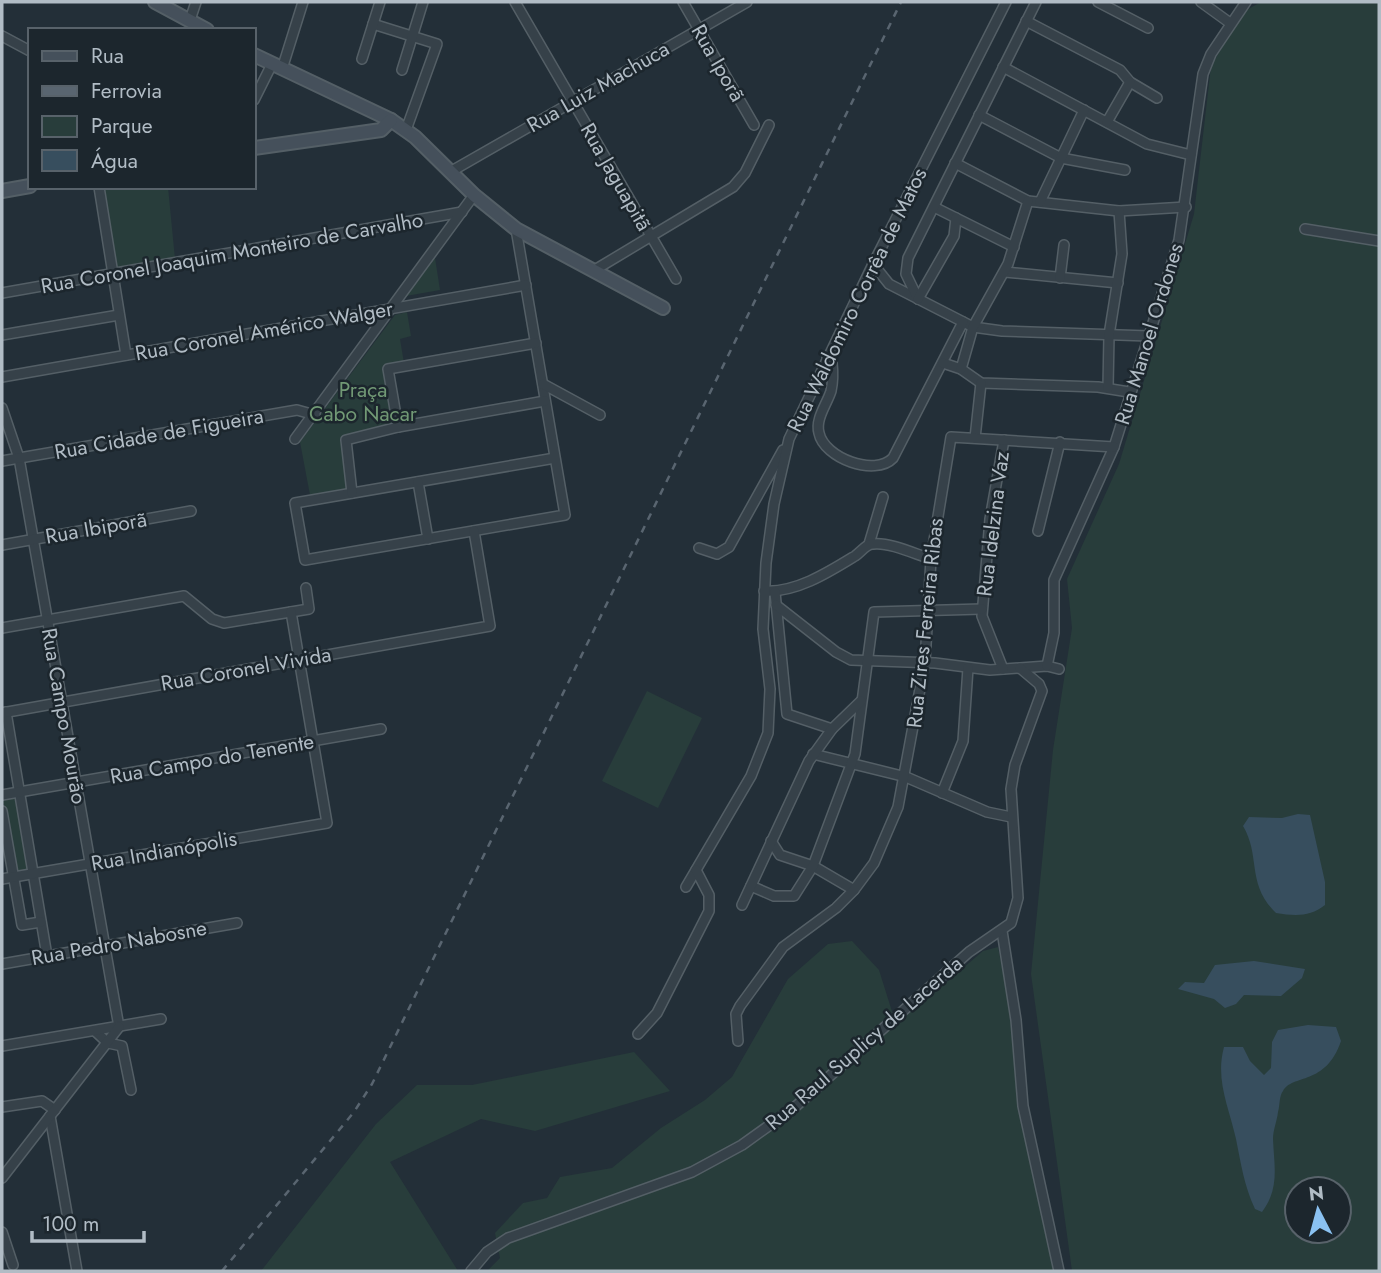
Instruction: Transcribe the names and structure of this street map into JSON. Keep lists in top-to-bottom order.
{
  "streets": {
    "street": [
      "Rua Iporã",
      "Rua Luiz Machuca",
      "Rua Jaguapitã",
      "Rua Coronel Joaquim Monteiro de Carvalho",
      "Rua Waldomiro Corrêa de Matos",
      "Rua Coronel Américo Walger",
      "Rua Manoel Ordones",
      "Rua Cidade de Figueira",
      "Rua Idelzina Vaz",
      "Rua Ibiporã",
      "Rua Zires Ferreira Ribas",
      "Rua Coronel Vivida",
      "Rua Campo Mourão",
      "Rua Campo do Tenente",
      "Rua Indianópolis",
      "Rua Pedro Nabosne",
      "Rua Raul Suplicy de Lacerda"
    ]
  },
  "crossings": [
    ["Rua Iporã", "Rua Luiz Machuca"],
    ["Rua Luiz Machuca", "Rua Jaguapitã"],
    ["Rua Cidade de Figueira", "Rua Campo Mourão"],
    ["Rua Ibiporã", "Rua Campo Mourão"],
    ["Rua Coronel Vivida", "Rua Campo Mourão"],
    ["Rua Campo Mourão", "Rua Campo do Tenente"],
    ["Rua Campo Mourão", "Rua Indianópolis"],
    ["Rua Campo Mourão", "Rua Pedro Nabosne"],
    ["Rua Campo do Tenente", "Rua Indianópolis"]
  ],
  "parks": ["Praça Cabo Nacar"],
  "legend": [
    "Rua",
    "Ferrovia",
    "Parque",
    "Água"
  ],
  "scale_bar": "100 m",
  "north": "top"
}
